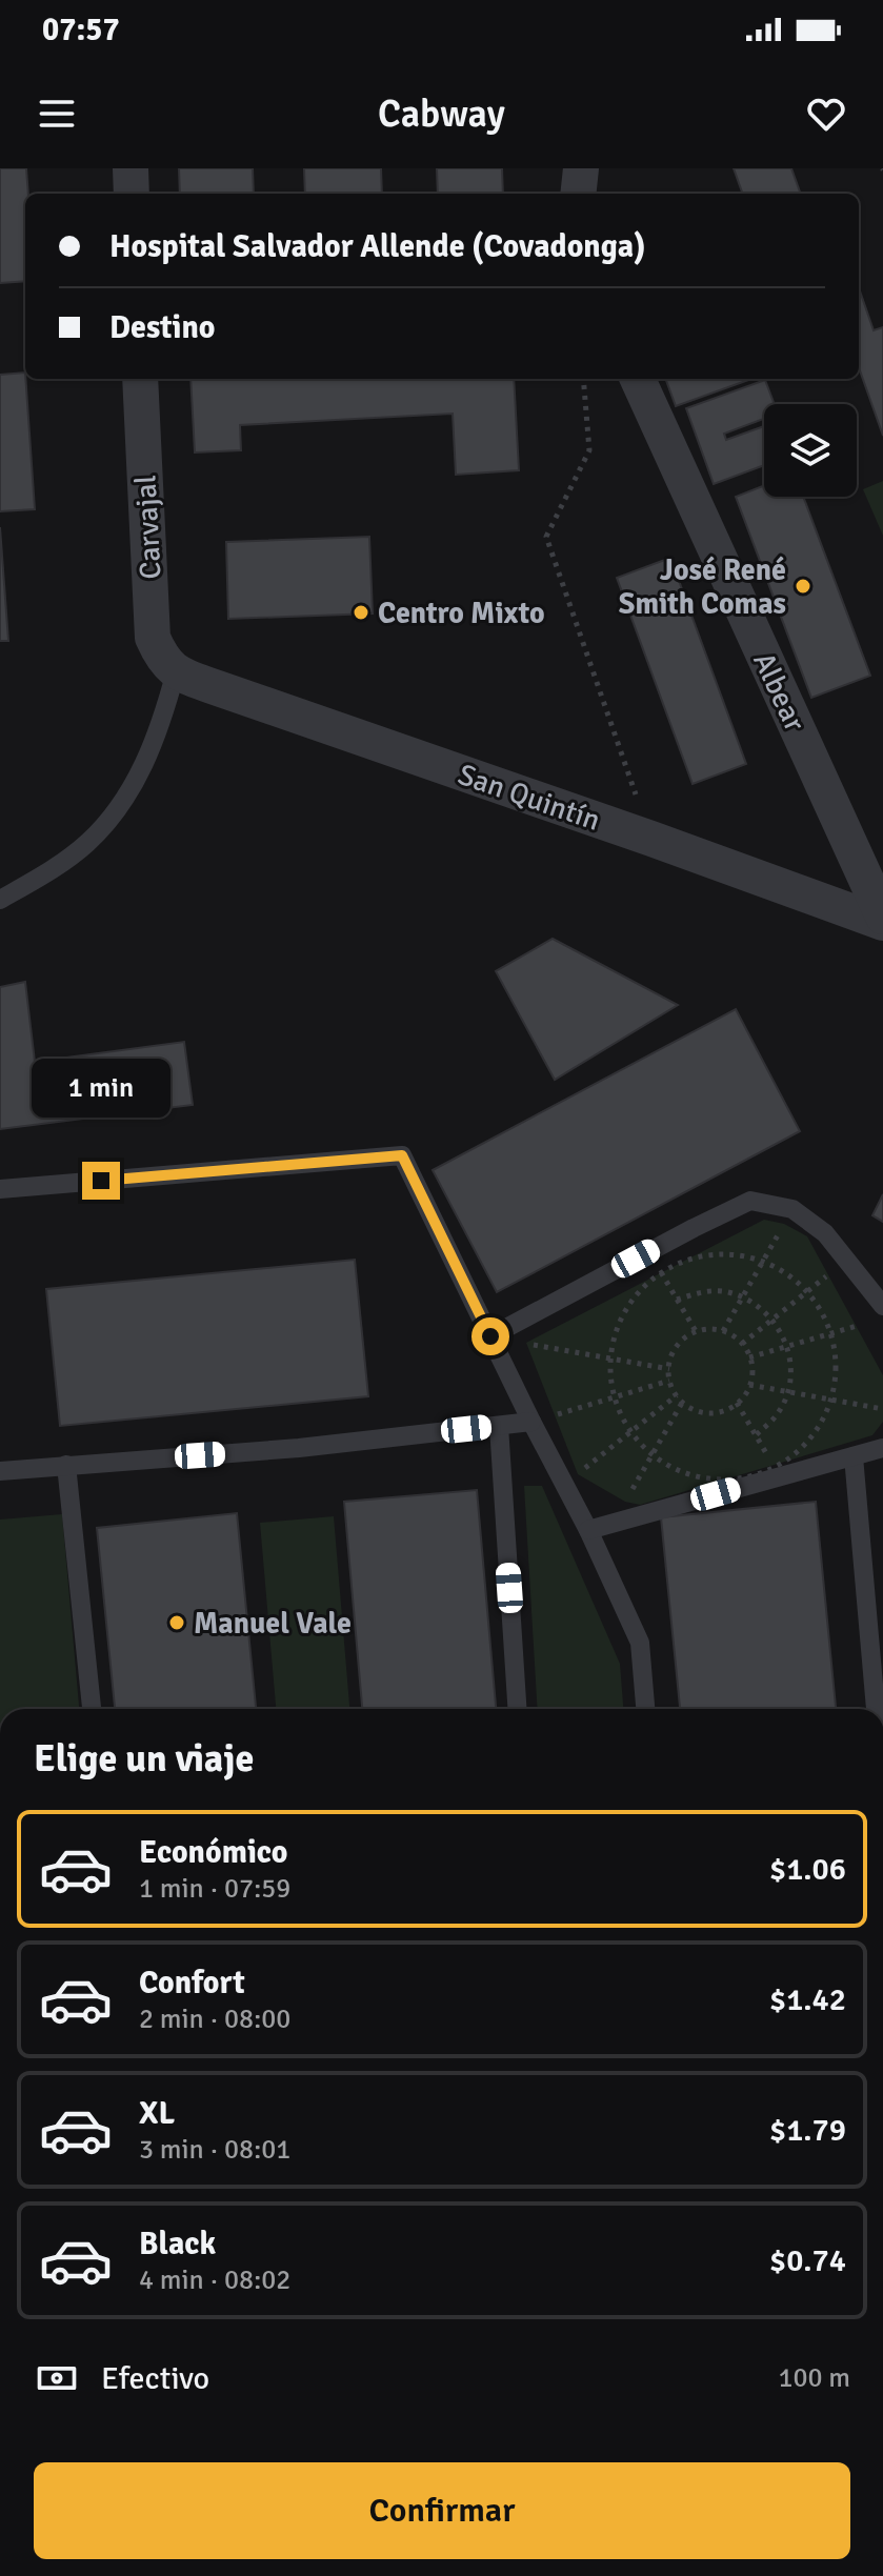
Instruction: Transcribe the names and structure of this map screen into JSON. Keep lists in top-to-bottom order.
{
  "streets": {
    "street": ["Carvajal", "Albear", "San Quintín"]
  },
  "crossings": [
    ["Carvajal", "San Quintín"],
    ["Albear", "San Quintín"]
  ],
  "places": ["José René Smith Comas", "Centro Mixto", "Manuel Vale"],
  "page": {
    "status": "07:57",
    "header": "Cabway",
    "banner": ["Hospital Salvador Allende (Covadonga)", "Destino"],
    "bubble": "1 min",
    "heading": "Elige un viaje",
    "list": [
      {
        "name": "Económico",
        "note": "1 min · 07:59",
        "value": "$1.06"
      },
      {
        "name": "Confort",
        "note": "2 min · 08:00",
        "value": "$1.42"
      },
      {
        "name": "XL",
        "note": "3 min · 08:01",
        "value": "$1.79"
      },
      {
        "name": "Black",
        "note": "4 min · 08:02",
        "value": "$0.74"
      }
    ],
    "pay": ["Efectivo", "100 m"],
    "buttons": "Confirmar"
  }
}
